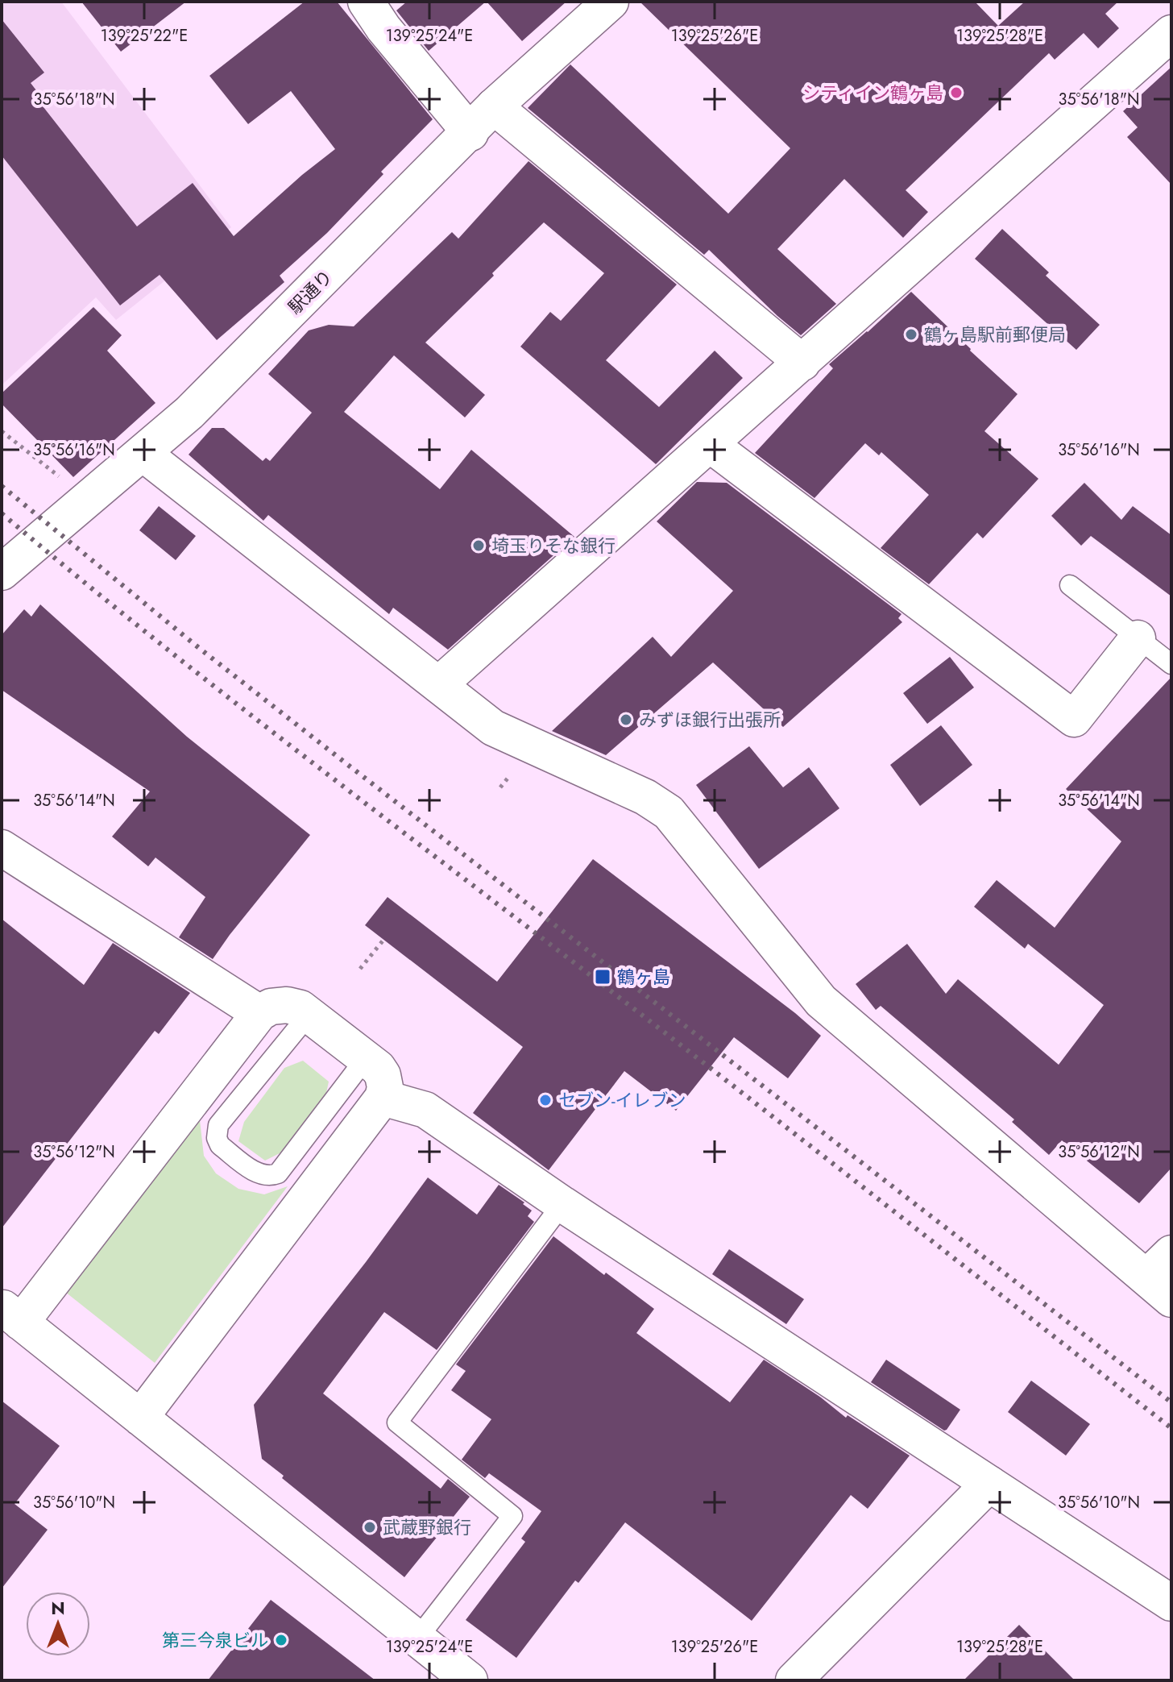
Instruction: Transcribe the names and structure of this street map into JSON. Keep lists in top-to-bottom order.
{
  "streets": {
    "street": ["駅通り"]
  },
  "places": {
    "other": [
      "シティイン鶴ヶ島",
      "鶴ヶ島駅前郵便局",
      "埼玉りそな銀行",
      "みずほ銀行出張所",
      "セブン-イレブン",
      "武蔵野銀行",
      "第三今泉ビル"
    ],
    "transit": ["鶴ヶ島"]
  },
  "north": "top",
  "coordinates": [
    "139°25'22\"E",
    "139°25'24\"E",
    "139°25'26\"E",
    "139°25'28\"E",
    "35°56'18\"N",
    "35°56'16\"N",
    "35°56'14\"N",
    "35°56'12\"N",
    "35°56'10\"N"
  ]
}
